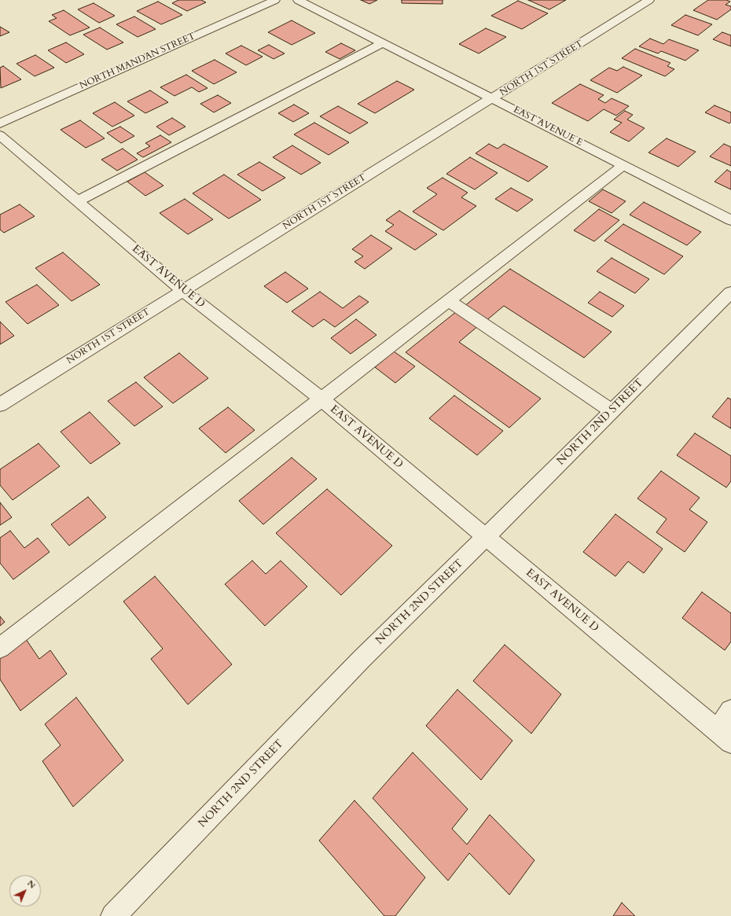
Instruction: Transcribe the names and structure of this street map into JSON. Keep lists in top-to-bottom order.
{
  "streets": {
    "street": [
      "NORTH MANDAN STREET",
      "NORTH 1ST STREET",
      "EAST AVENUE E",
      "EAST AVENUE D",
      "NORTH 2ND STREET"
    ]
  },
  "crossings": [
    ["NORTH 1ST STREET", "EAST AVENUE E"],
    ["NORTH 1ST STREET", "EAST AVENUE D"],
    ["EAST AVENUE D", "NORTH 2ND STREET"]
  ],
  "north": "top right"
}
